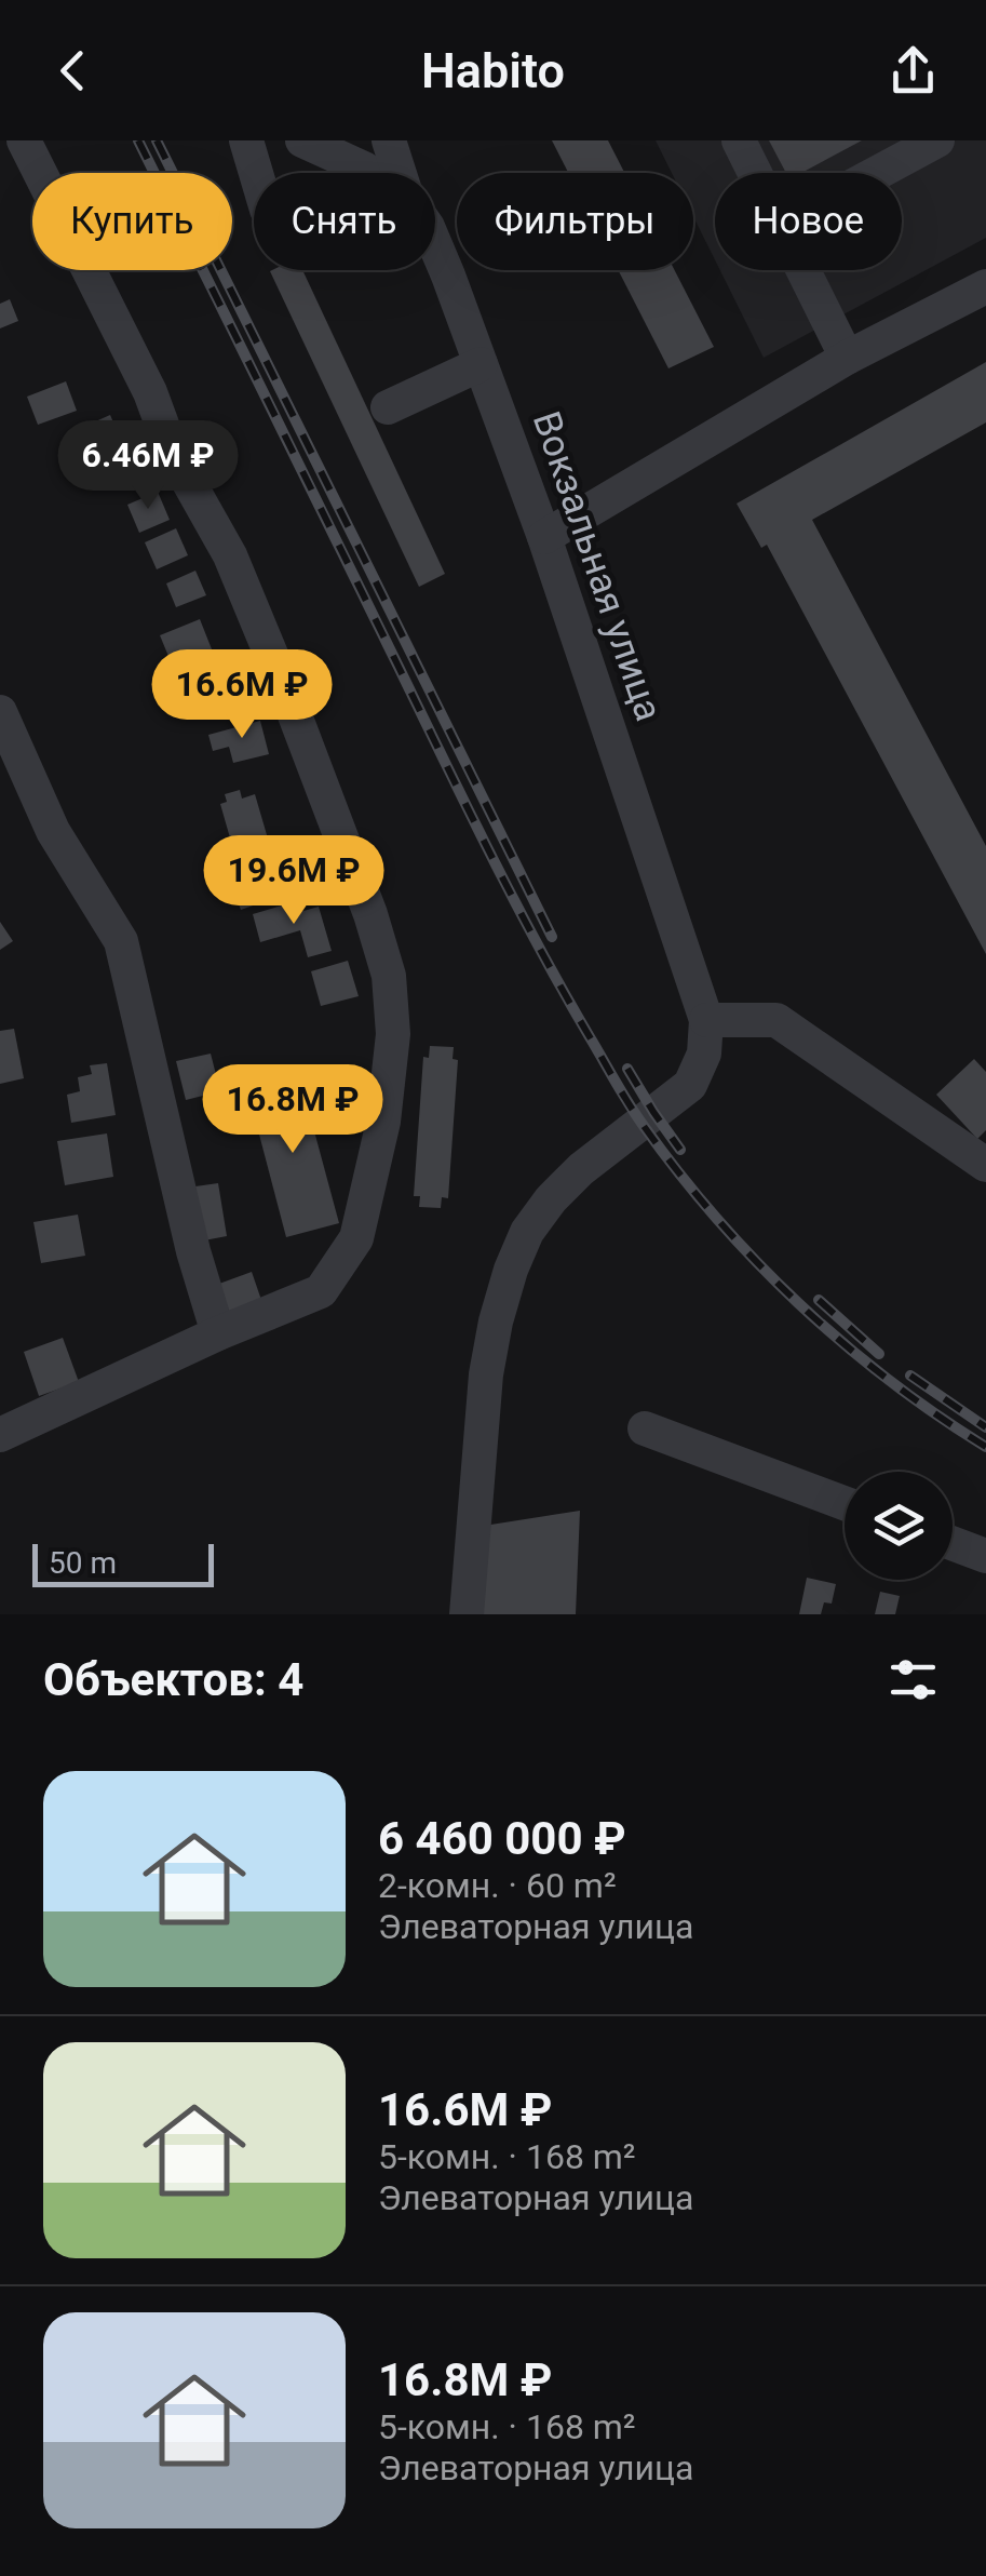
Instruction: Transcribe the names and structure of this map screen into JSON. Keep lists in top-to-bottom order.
{
  "streets": {
    "street": ["Вокзальная улица"]
  },
  "scale_bar": "50 m",
  "page": {
    "header": "Habito",
    "chip": [
      "Купить",
      "Снять",
      "Фильтры",
      "Новое"
    ],
    "price": [
      "6.46M ₽",
      "16.6M ₽",
      "19.6M ₽",
      "16.8M ₽"
    ],
    "scale": "50 m",
    "heading": "Объектов: 4",
    "list": [
      {
        "name": "6 460 000 ₽",
        "note": "2-комн. · 60 m² · Элеваторная улица"
      },
      {
        "name": "16.6M ₽",
        "note": "5-комн. · 168 m² · Элеваторная улица"
      },
      {
        "name": "16.8M ₽",
        "note": "5-комн. · 168 m² · Элеваторная улица"
      }
    ]
  }
}
